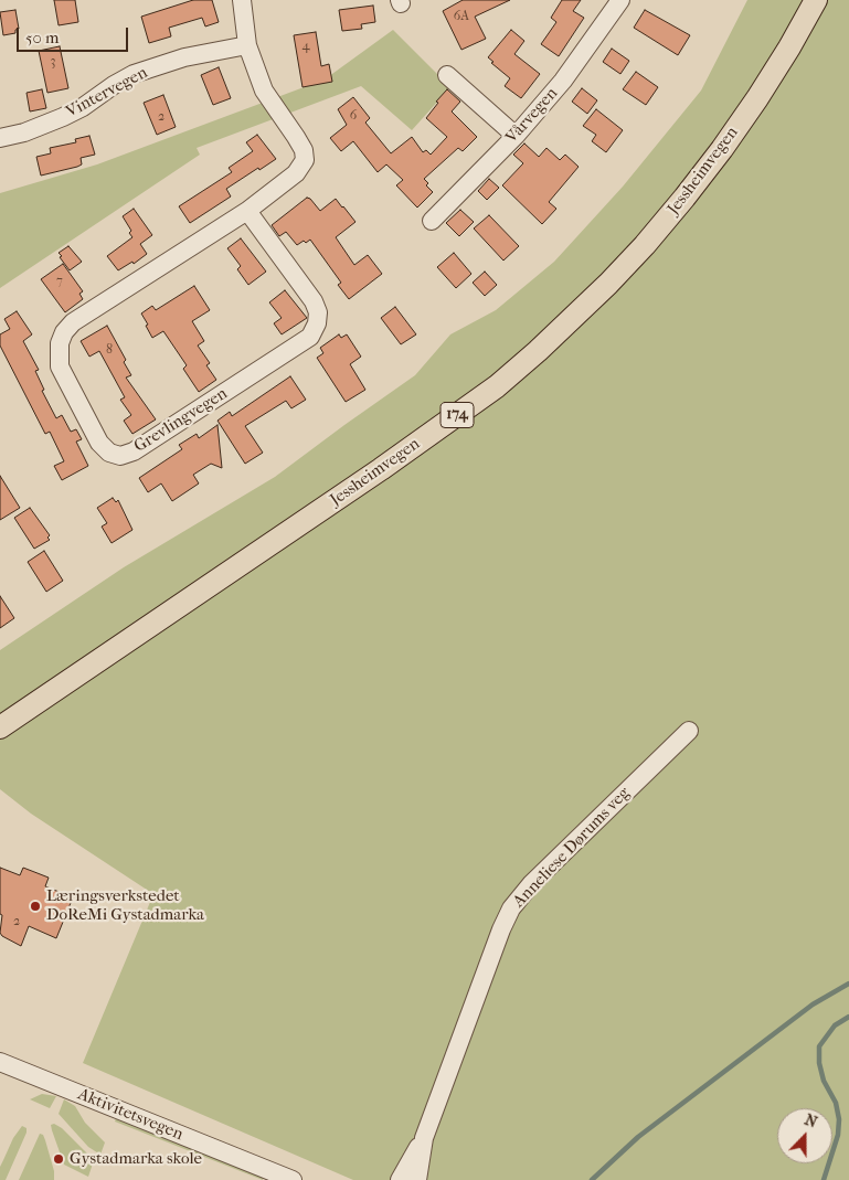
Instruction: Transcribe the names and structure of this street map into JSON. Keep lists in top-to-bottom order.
{
  "streets": {
    "main road": ["Jessheimvegen", "174"],
    "street": [
      "Vintervegen",
      "Vårvegen",
      "Grevlingvegen",
      "Anneliese Dørums veg",
      "Aktivitetsvegen"
    ]
  },
  "crossings": [
    ["Vintervegen", "Grevlingvegen"]
  ],
  "places": ["Læringsverkstedet DoReMi Gystadmarka", "Gystadmarka skole"],
  "house_numbers": [
    "6A",
    "4",
    "3",
    "6",
    "2",
    "7",
    "8",
    "2"
  ],
  "scale_bar": "50 m",
  "north": "top"
}
